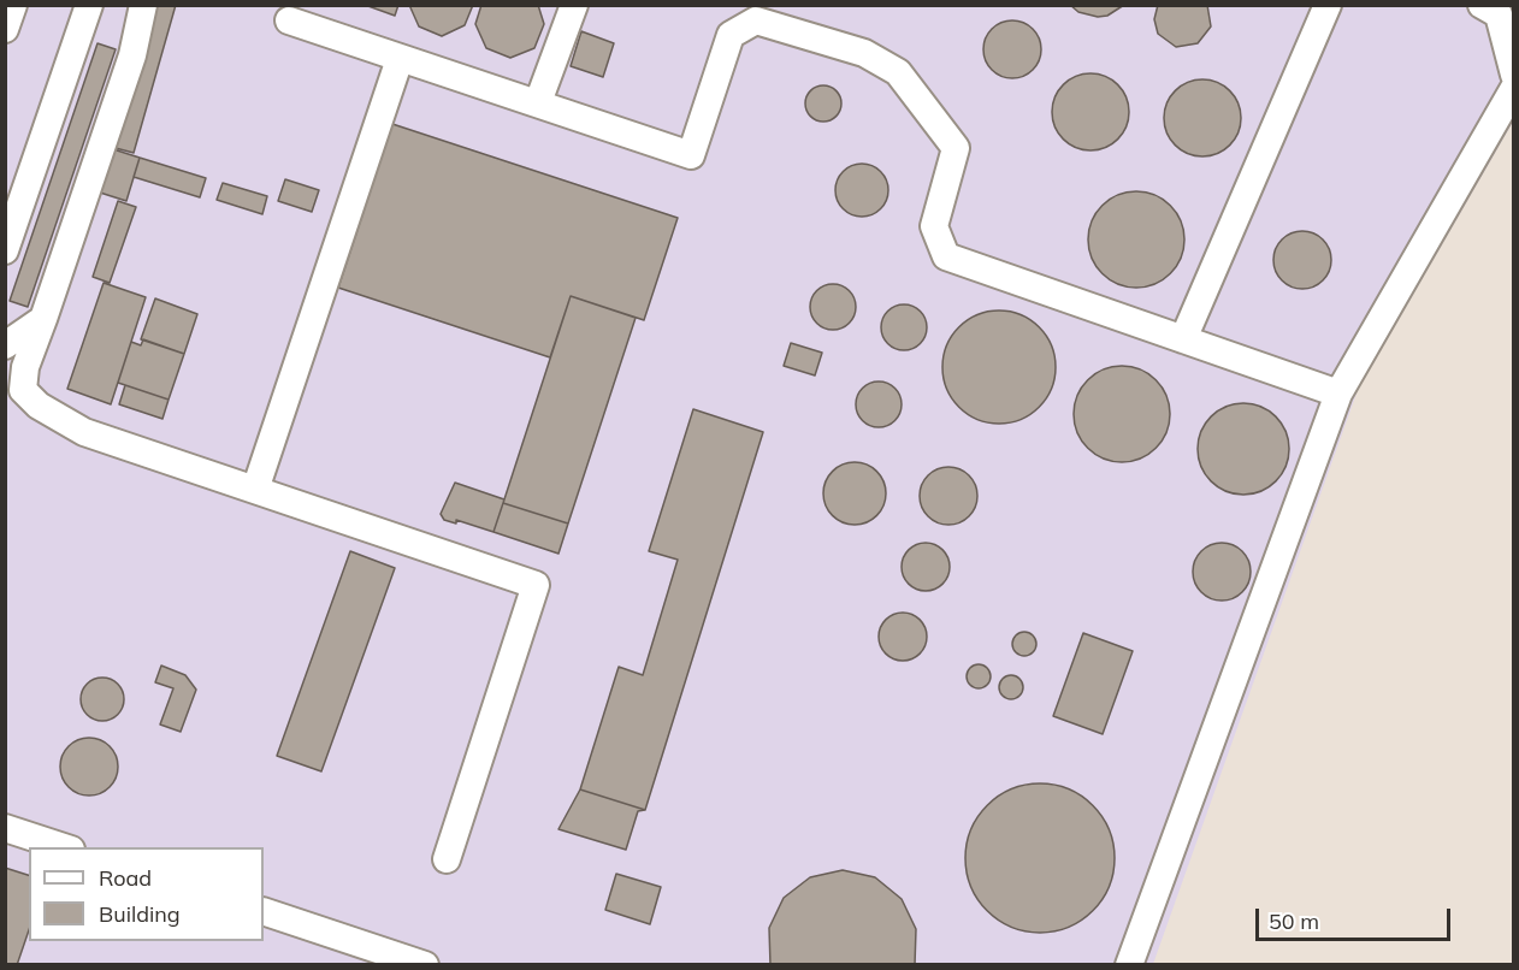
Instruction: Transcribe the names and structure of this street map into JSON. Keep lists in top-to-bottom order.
{
  "legend": ["Road", "Building"],
  "scale_bar": "50 m"
}
